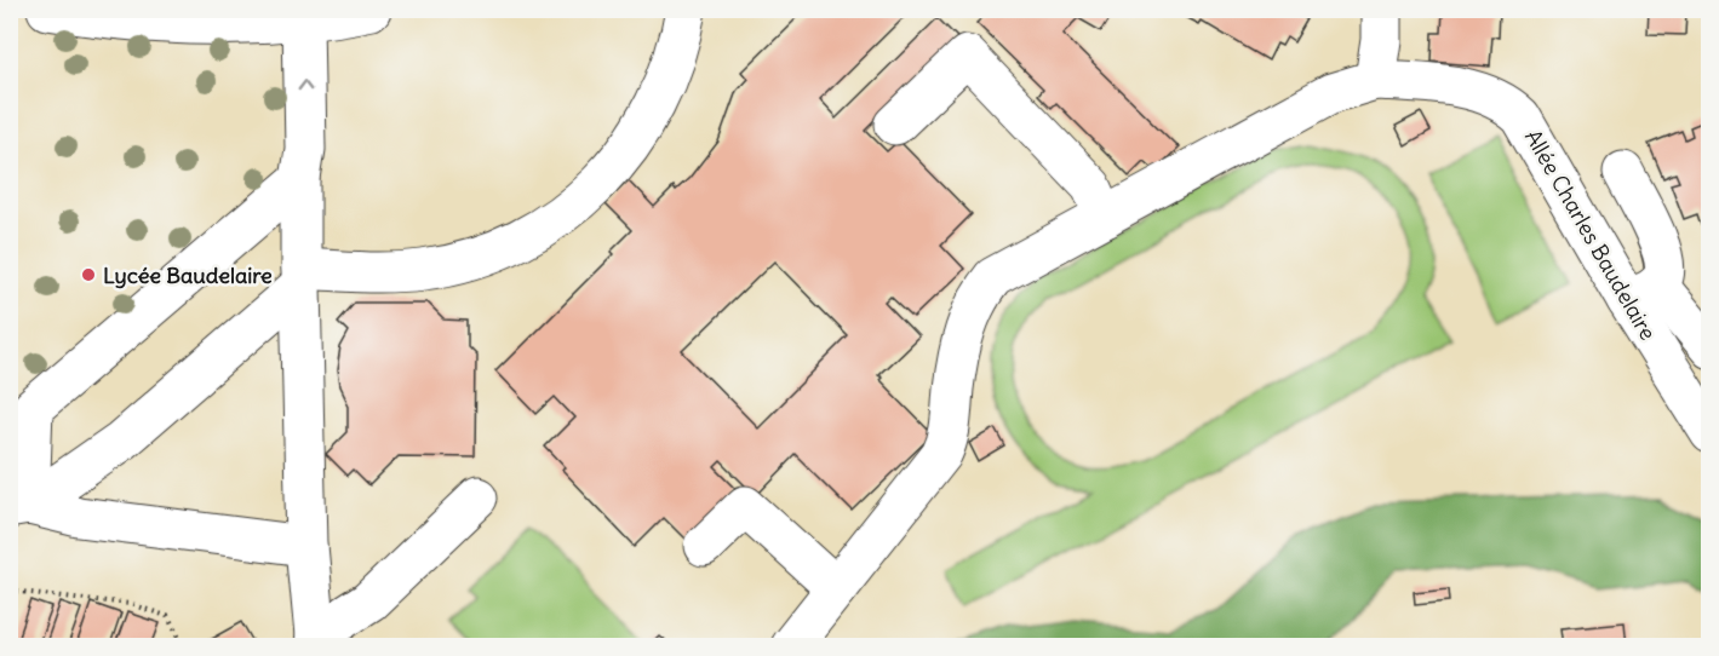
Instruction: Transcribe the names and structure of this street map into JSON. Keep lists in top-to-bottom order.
{
  "streets": {
    "street": ["Allée Charles Baudelaire"]
  },
  "places": ["Lycée Baudelaire"]
}
